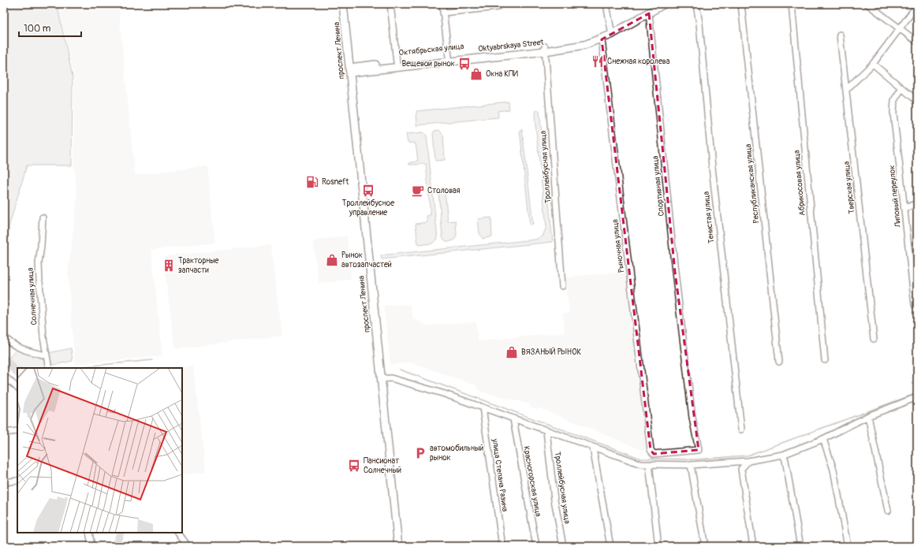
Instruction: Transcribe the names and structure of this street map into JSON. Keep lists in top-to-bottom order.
{
  "streets": {
    "main road": ["Oktyabrskaya Street", "Октябрьская улица", "проспект Ленина"],
    "street": [
      "Троллейбусная улица",
      "Абрикосовая улица",
      "Республиканская улица",
      "Спортивная улица",
      "Тверская улица",
      "Липовый переулок",
      "Тенистая улица",
      "Рыночная улица",
      "Солнечная улица",
      "улица Степана Разина",
      "Красногорская улица"
    ]
  },
  "crossings": [
    ["Oktyabrskaya Street", "Октябрьская улица"],
    ["Oktyabrskaya Street", "проспект Ленина"],
    ["Oktyabrskaya Street", "Троллейбусная улица"],
    ["Oktyabrskaya Street", "Спортивная улица"],
    ["Oktyabrskaya Street", "Рыночная улица"],
    ["Октябрьская улица", "проспект Ленина"],
    ["Октябрьская улица", "Троллейбусная улица"],
    ["Спортивная улица", "Рыночная улица"]
  ],
  "places": {
    "restaurant": ["Снежная королева"],
    "bus stop": ["Вещевой рынок", "Троллейбусное управление", "Пансионат Солнечный"],
    "shop": ["Окна КПИ", "Рынок автозапчастей", "ВЯЗАНЫЙ РЫНОК"],
    "fuel station": ["Rosneft"],
    "cafe": ["Столовая"],
    "building": ["Тракторные запчасти"],
    "parking": ["автомобильный рынок"]
  },
  "scale_bar": "100 m"
}
